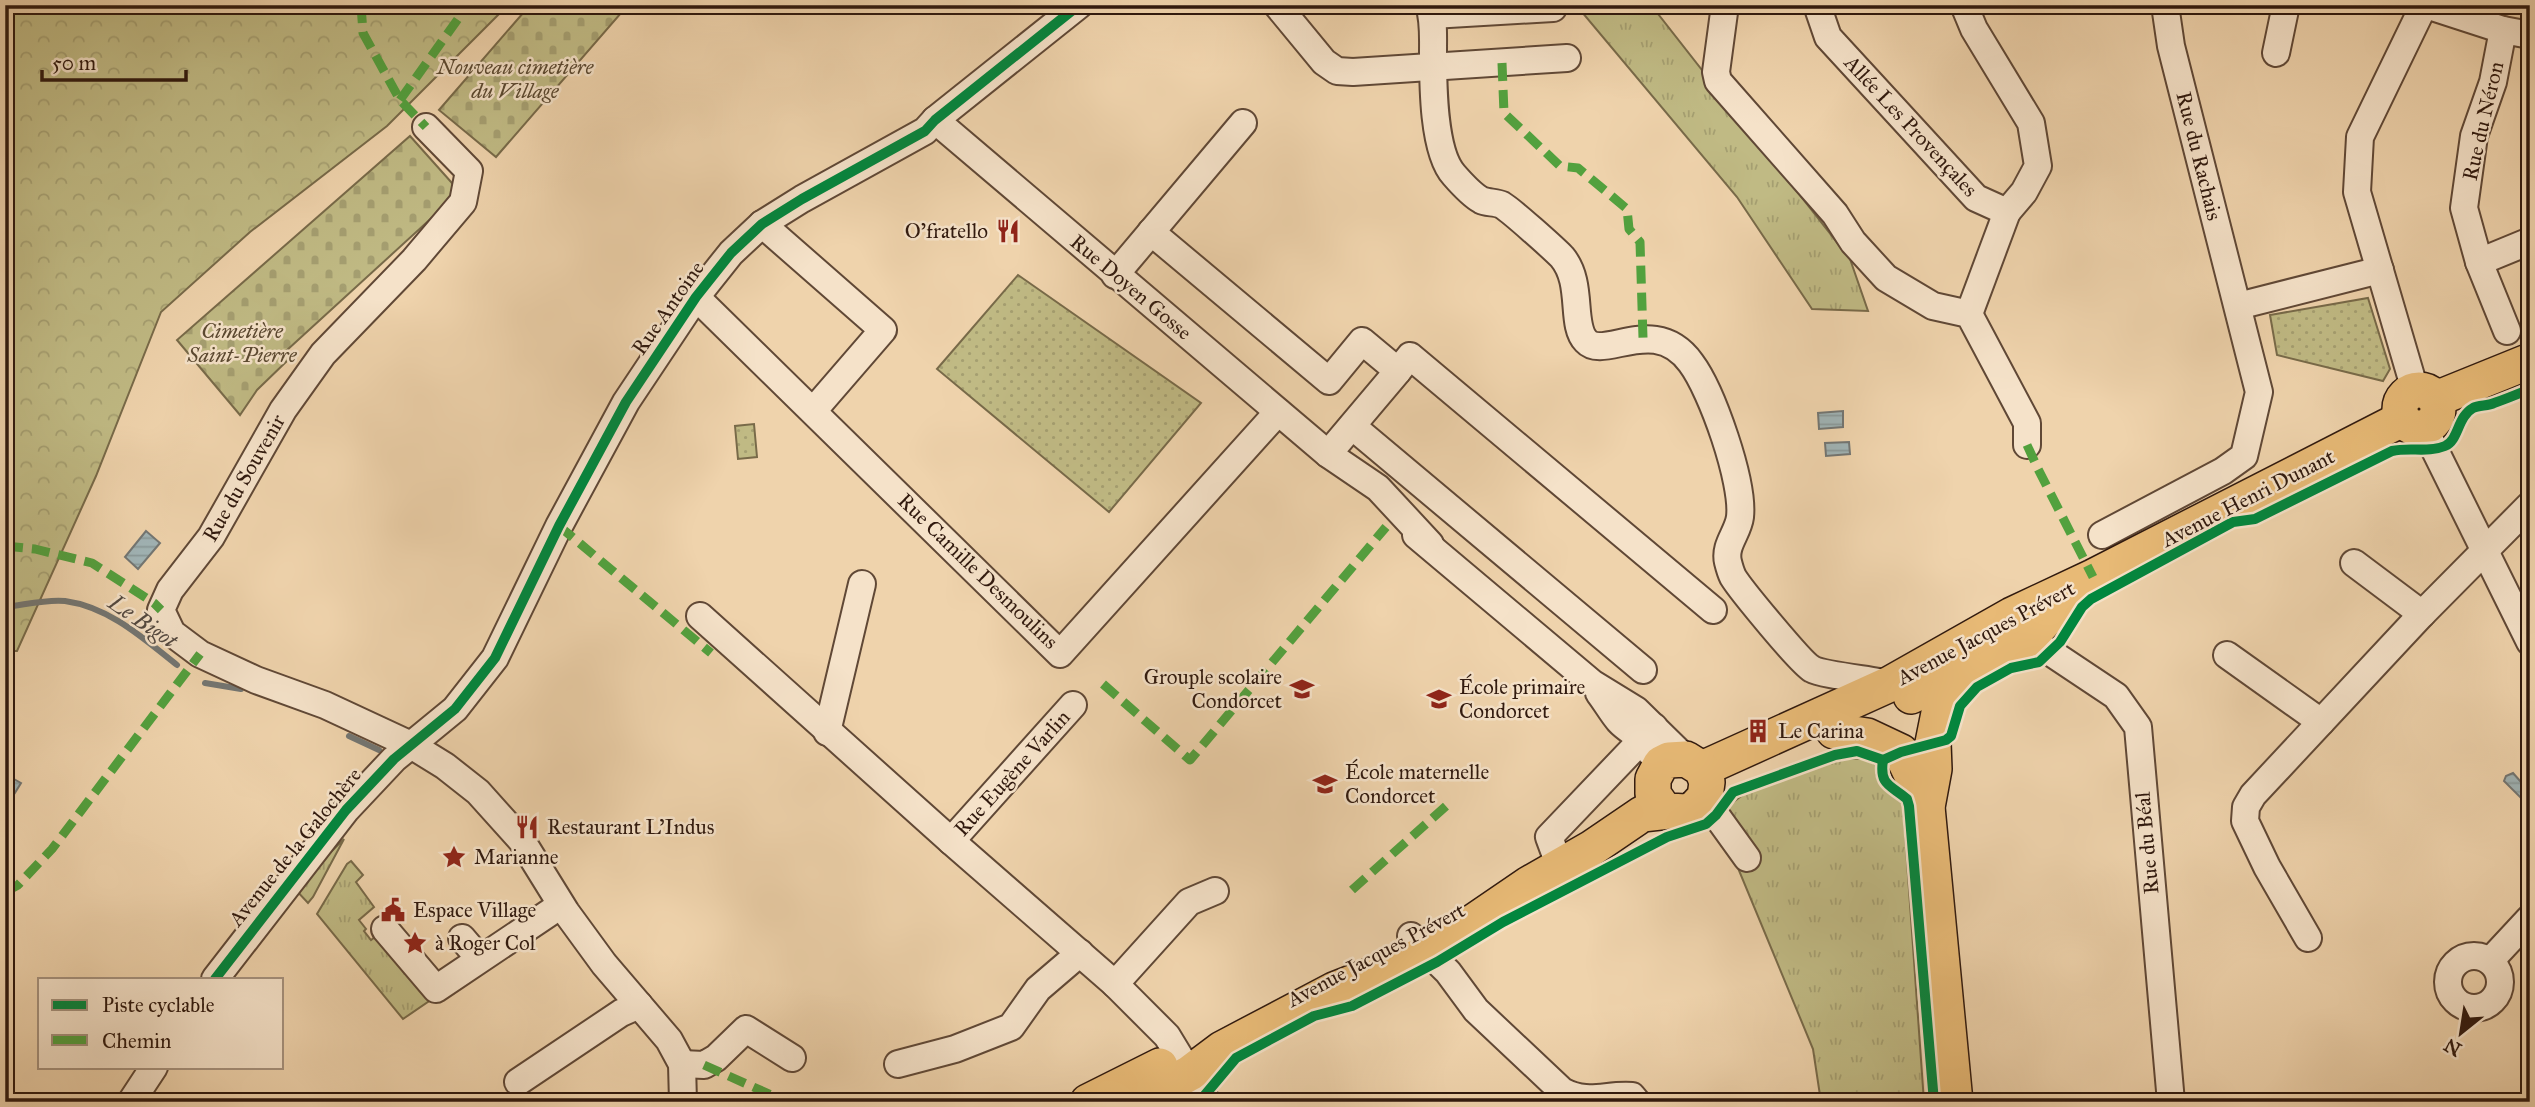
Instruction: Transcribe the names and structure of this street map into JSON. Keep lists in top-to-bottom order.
{
  "streets": {
    "main road": ["Avenue Henri Dunant", "Avenue Jacques Prévert"],
    "street": [
      "Rue du Néron",
      "Allée Les Provençales",
      "Rue du Rachais",
      "Rue Doyen Gosse",
      "Rue Antoine",
      "Rue du Souvenir",
      "Rue Camille Desmoulins",
      "Rue Eugène Varlin",
      "Rue du Béal",
      "Avenue de la Galochère"
    ]
  },
  "crossings": [
    ["Rue Doyen Gosse", "Rue Antoine"],
    ["Rue Doyen Gosse", "Rue Camille Desmoulins"],
    ["Rue Doyen Gosse", "Avenue Jacques Prévert"],
    ["Rue Antoine", "Rue du Souvenir"],
    ["Rue Antoine", "Rue Camille Desmoulins"],
    ["Rue Antoine", "Avenue de la Galochère"],
    ["Rue du Souvenir", "Avenue de la Galochère"],
    ["Avenue Henri Dunant", "Avenue Jacques Prévert"],
    ["Avenue Jacques Prévert", "Rue Eugène Varlin"],
    ["Avenue Jacques Prévert", "Rue du Béal"]
  ],
  "water": ["Le Bigot"],
  "parks": ["Nouveau cimetière du Village", "Cimetière Saint-Pierre"],
  "places": {
    "restaurant": ["O’fratello", "Restaurant L'Indus"],
    "school or university": ["Grouple scolaire Condorcet", "École primaire Condorcet", "École maternelle Condorcet"],
    "building": ["Le Carina"],
    "place": ["Marianne", "à Roger Col"],
    "public building": ["Espace Village"]
  },
  "legend": ["Piste cyclable", "Chemin"],
  "scale_bar": "50 m",
  "north": "bottom left"
}
